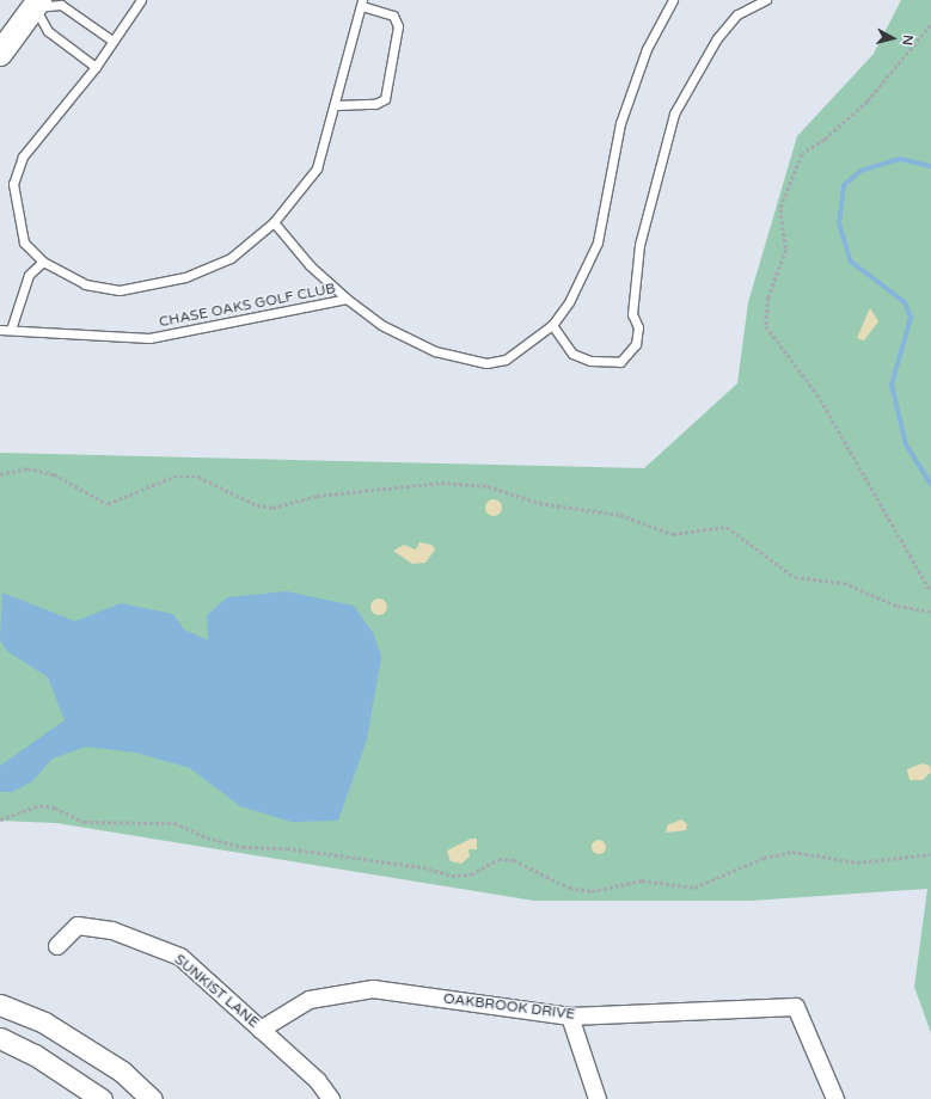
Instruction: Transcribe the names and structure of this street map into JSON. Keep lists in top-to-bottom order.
{
  "streets": {
    "street": ["SUNKIST LANE", "OAKBROOK DRIVE"],
    "lane": ["CHASE OAKS GOLF CLUB"]
  },
  "crossings": [
    ["SUNKIST LANE", "OAKBROOK DRIVE"]
  ],
  "north": "right"
}
